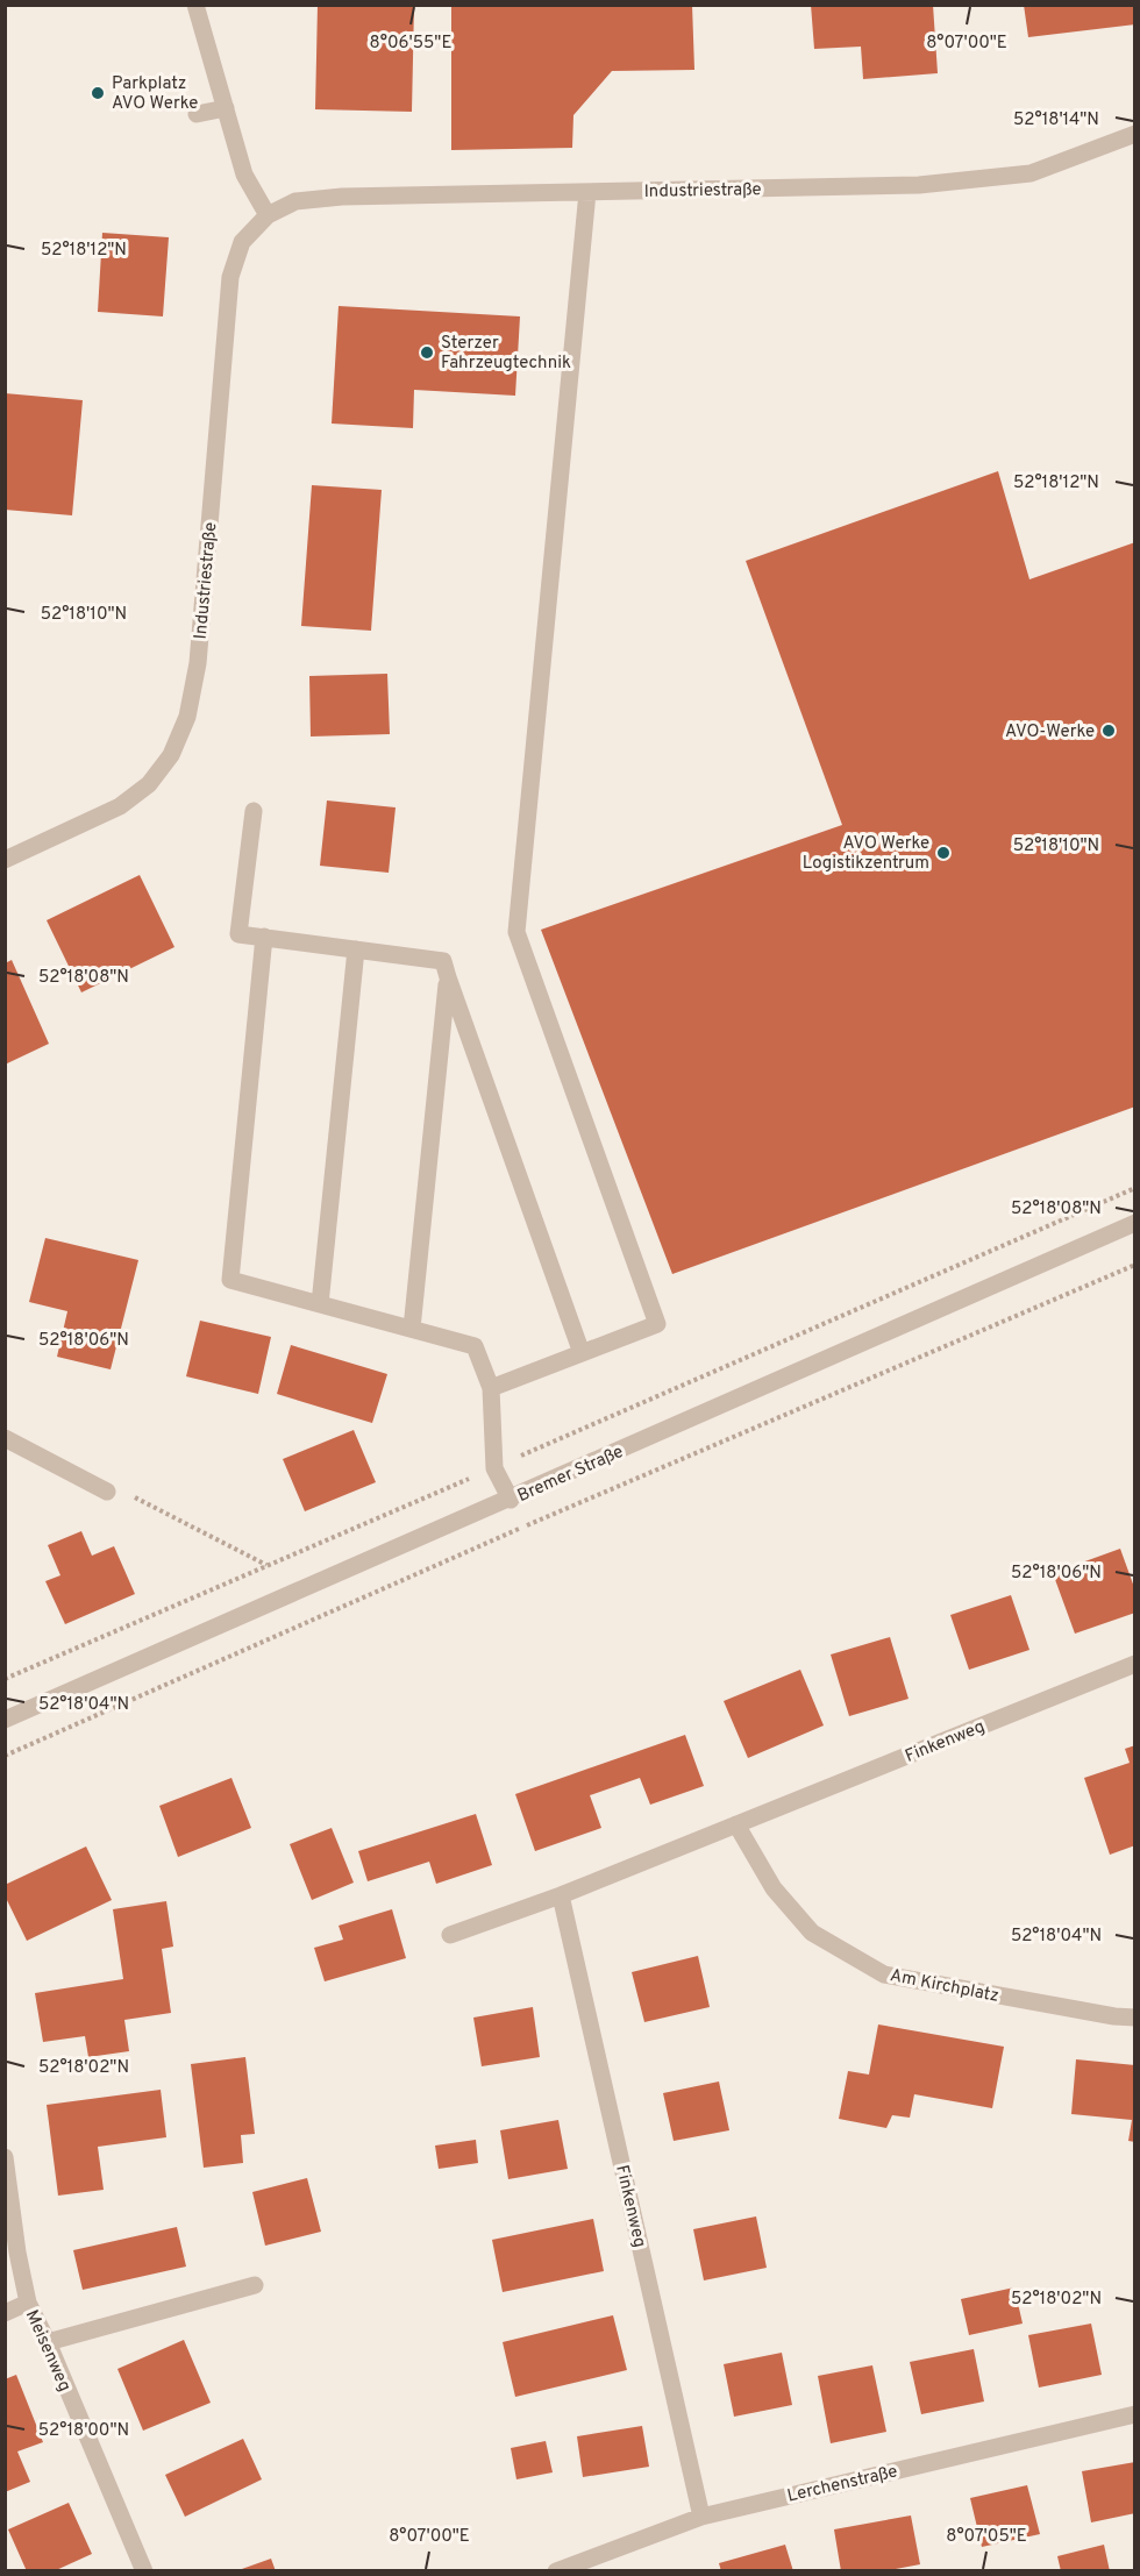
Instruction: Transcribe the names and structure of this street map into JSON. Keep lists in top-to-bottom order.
{
  "streets": {
    "street": [
      "Industriestraße",
      "Bremer Straße",
      "Finkenweg",
      "Am Kirchplatz",
      "Meisenweg",
      "Lerchenstraße"
    ]
  },
  "crossings": [
    ["Finkenweg", "Am Kirchplatz"],
    ["Finkenweg", "Lerchenstraße"]
  ],
  "places": [
    "Parkplatz AVO Werke",
    "Sterzer Fahrzeugtechnik",
    "AVO-Werke",
    "AVO Werke Logistikzentrum"
  ],
  "coordinates": [
    "8°06'55\"E",
    "8°07'00\"E",
    "52°18'14\"N",
    "52°18'12\"N",
    "52°18'10\"N",
    "52°18'08\"N",
    "52°18'06\"N",
    "52°18'04\"N",
    "52°18'02\"N",
    "52°18'00\"N",
    "8°07'05\"E"
  ]
}
